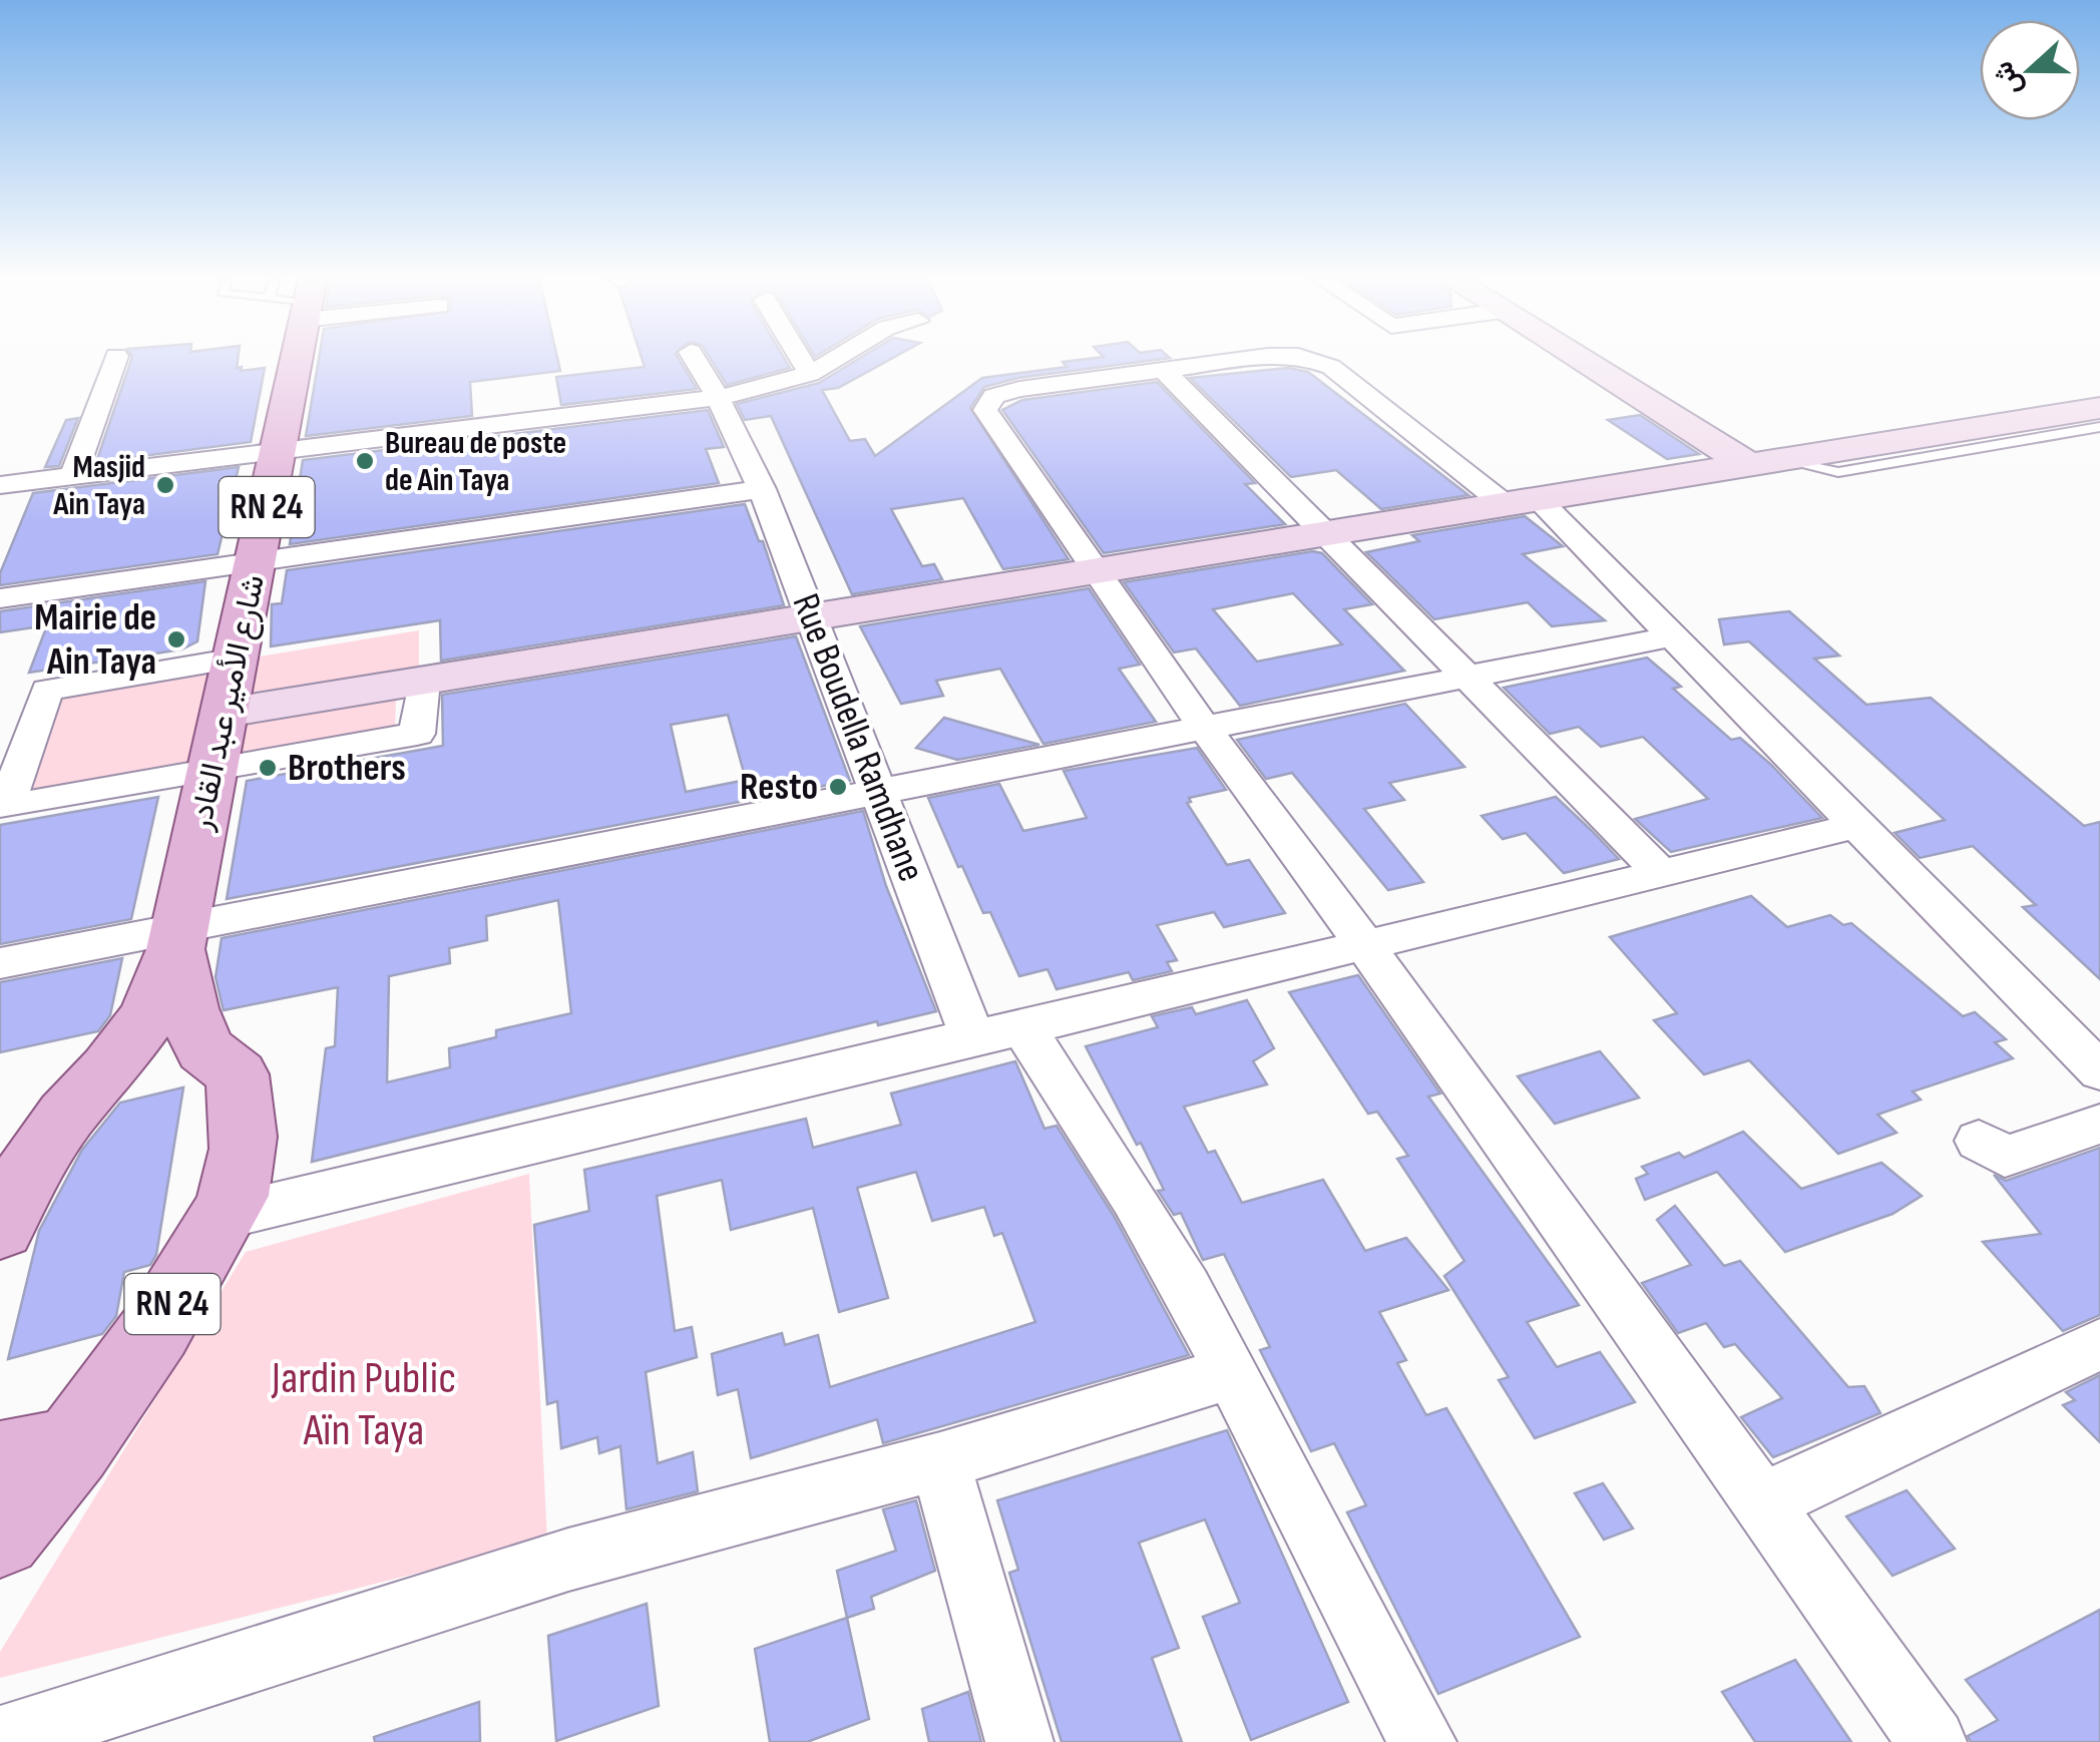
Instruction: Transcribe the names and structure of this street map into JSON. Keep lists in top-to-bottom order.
{
  "streets": {
    "main road": ["RN 24", "شارع الأمير عبد القادر"],
    "street": ["Rue Boudella Ramdhane"]
  },
  "parks": ["Jardin Public Aïn Taya"],
  "places": [
    "Bureau de poste de Ain Taya",
    "Masjid Ain Taya",
    "Mairie de Ain Taya",
    "Brothers",
    "Resto"
  ],
  "north": "left"
}
